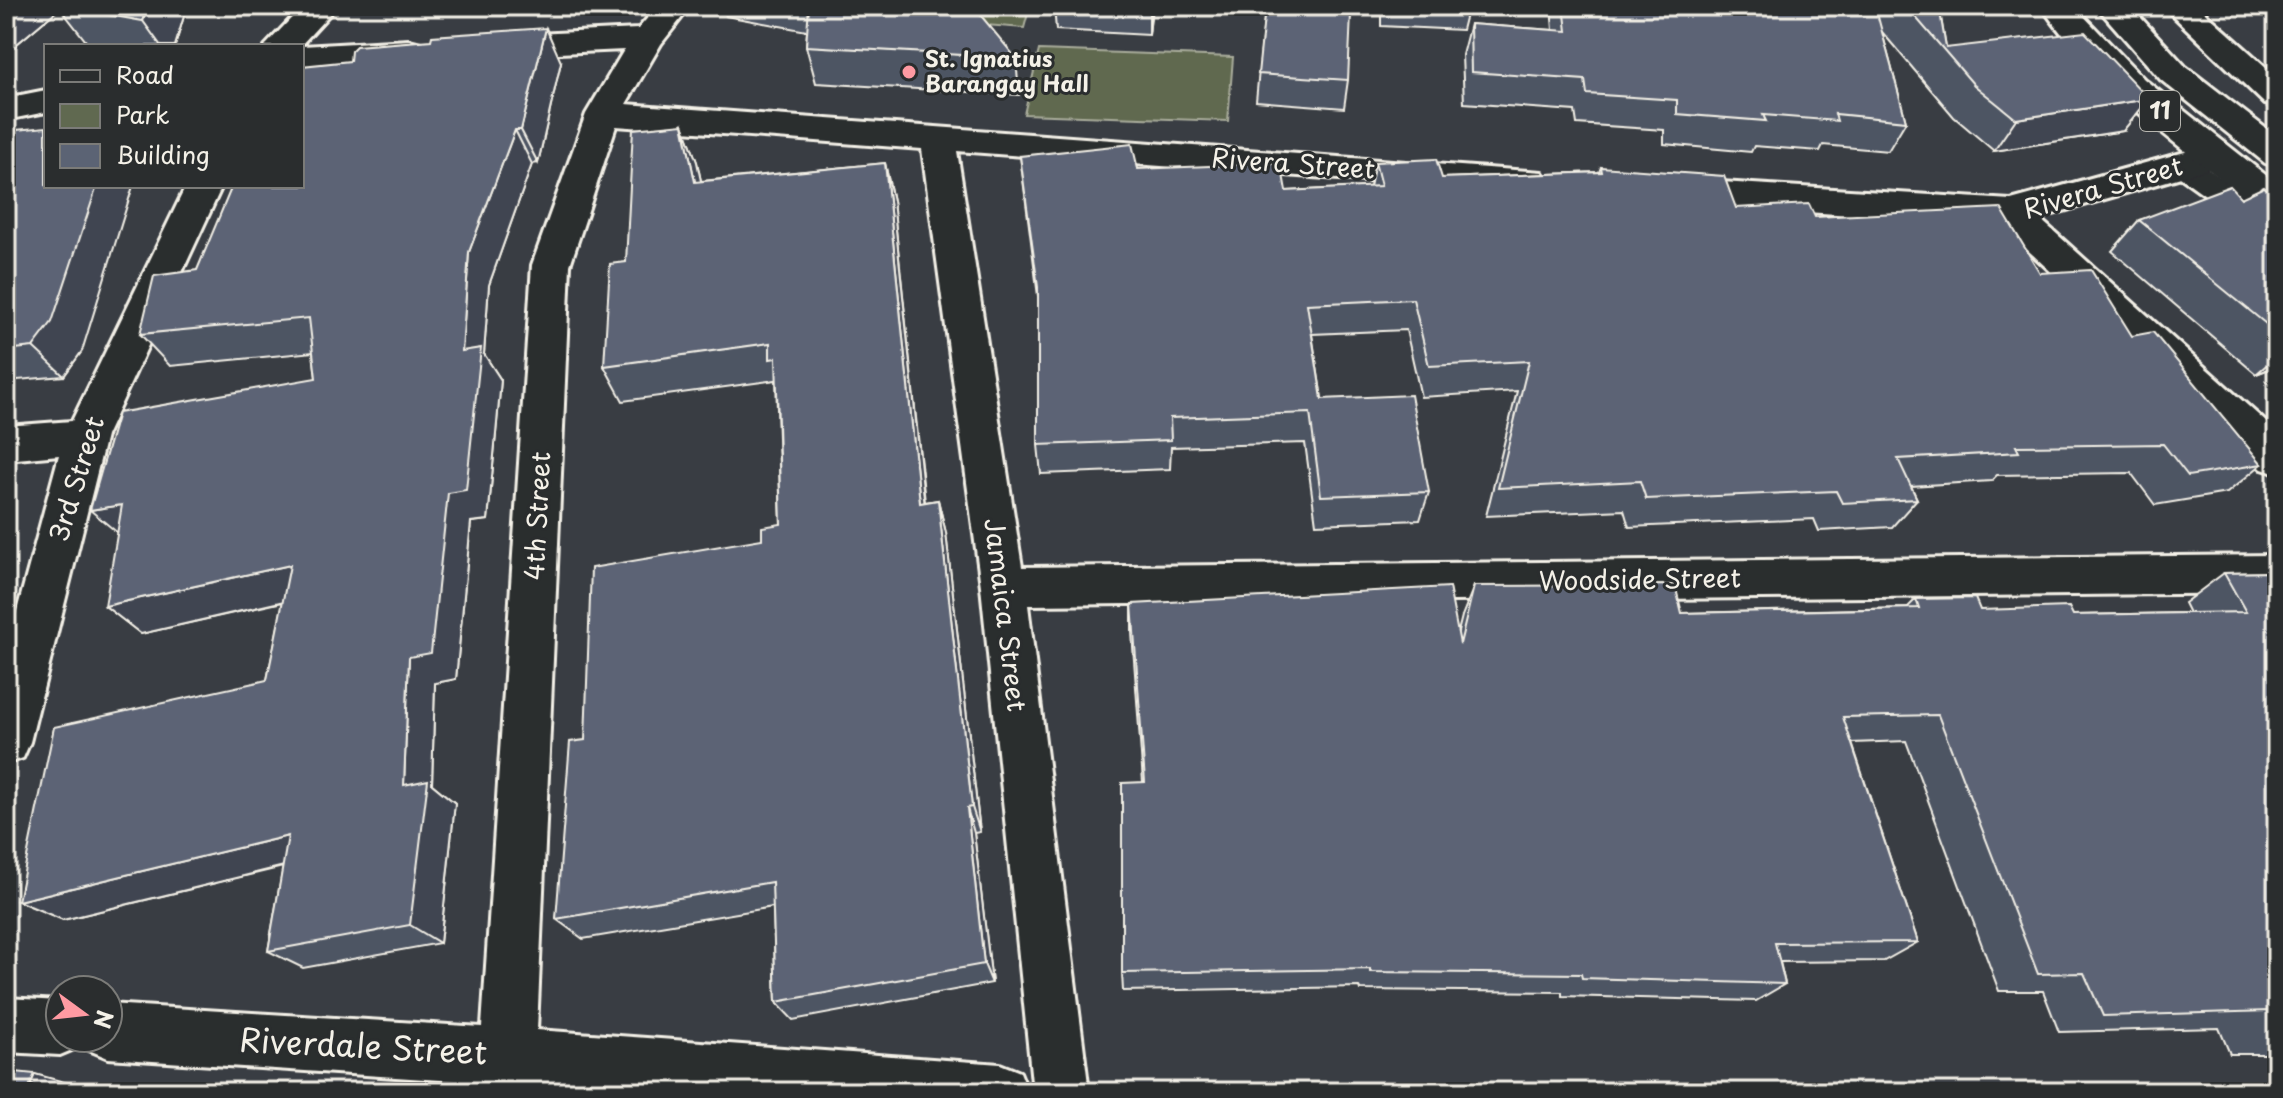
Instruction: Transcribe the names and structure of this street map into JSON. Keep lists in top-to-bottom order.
{
  "streets": {
    "street": [
      "11",
      "Rivera Street",
      "3rd Street",
      "4th Street",
      "Woodside Street",
      "Jamaica Street",
      "Riverdale Street"
    ]
  },
  "crossings": [
    ["11", "Rivera Street"],
    ["Rivera Street", "4th Street"],
    ["Rivera Street", "Jamaica Street"],
    ["4th Street", "Riverdale Street"],
    ["Woodside Street", "Jamaica Street"]
  ],
  "places": ["St. Ignatius Barangay Hall"],
  "legend": ["Road", "Park", "Building"],
  "north": "right"
}
